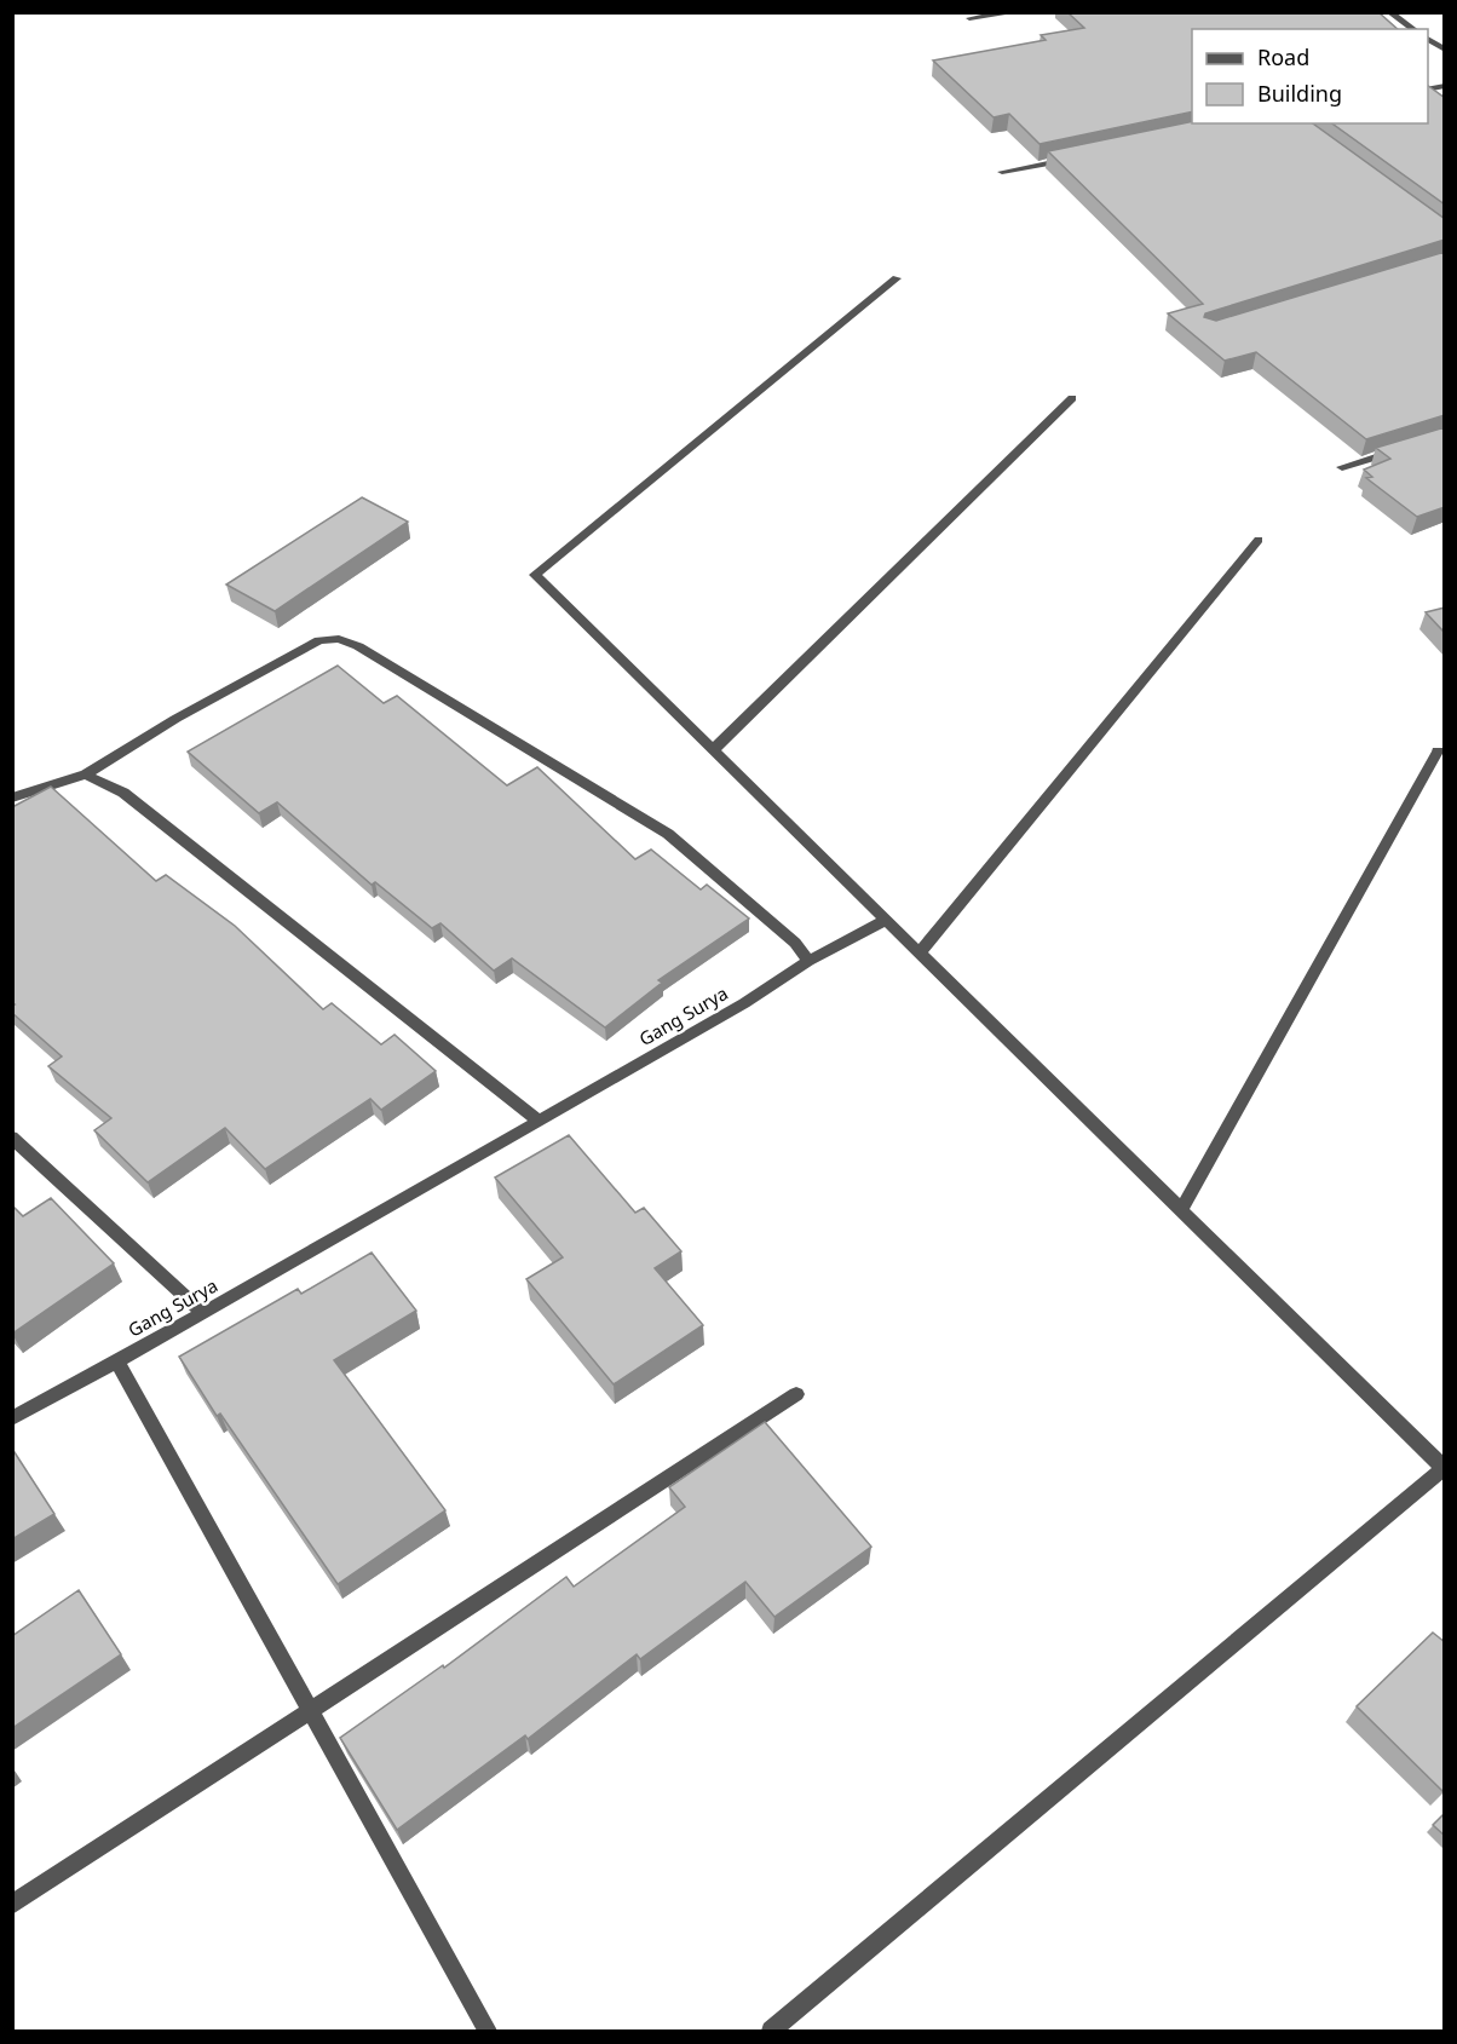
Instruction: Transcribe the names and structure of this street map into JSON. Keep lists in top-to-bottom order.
{
  "streets": {
    "street": ["Gang Surya"]
  },
  "legend": ["Road", "Building"]
}
